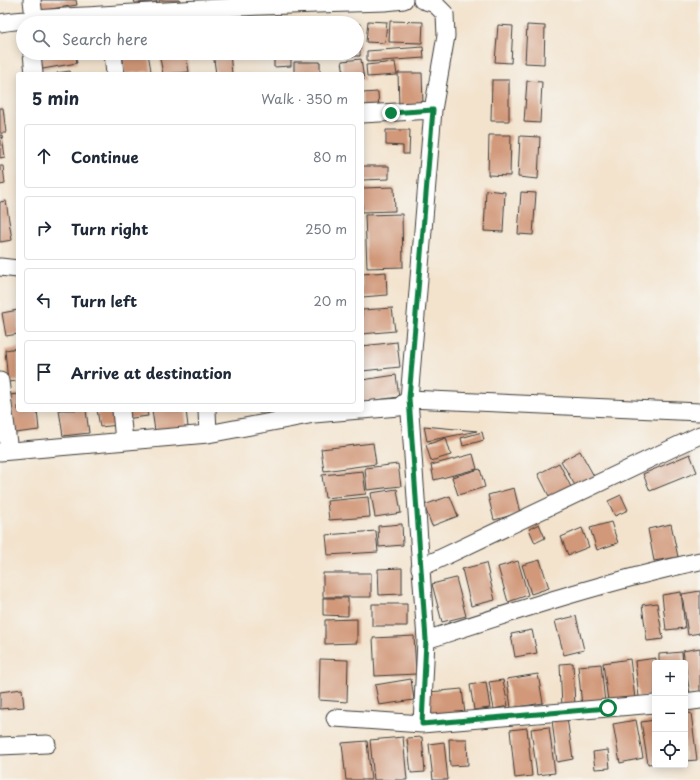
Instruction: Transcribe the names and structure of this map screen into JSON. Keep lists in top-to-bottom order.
{
  "page": {
    "search": "Search here",
    "heading": ["5 min", "Walk · 350 m"],
    "list": [
      ["Continue", "80 m"],
      ["Turn right", "250 m"],
      ["Turn left", "20 m"],
      "Arrive at destination"
    ],
    "map_buttons": ["+", "−"]
  }
}
